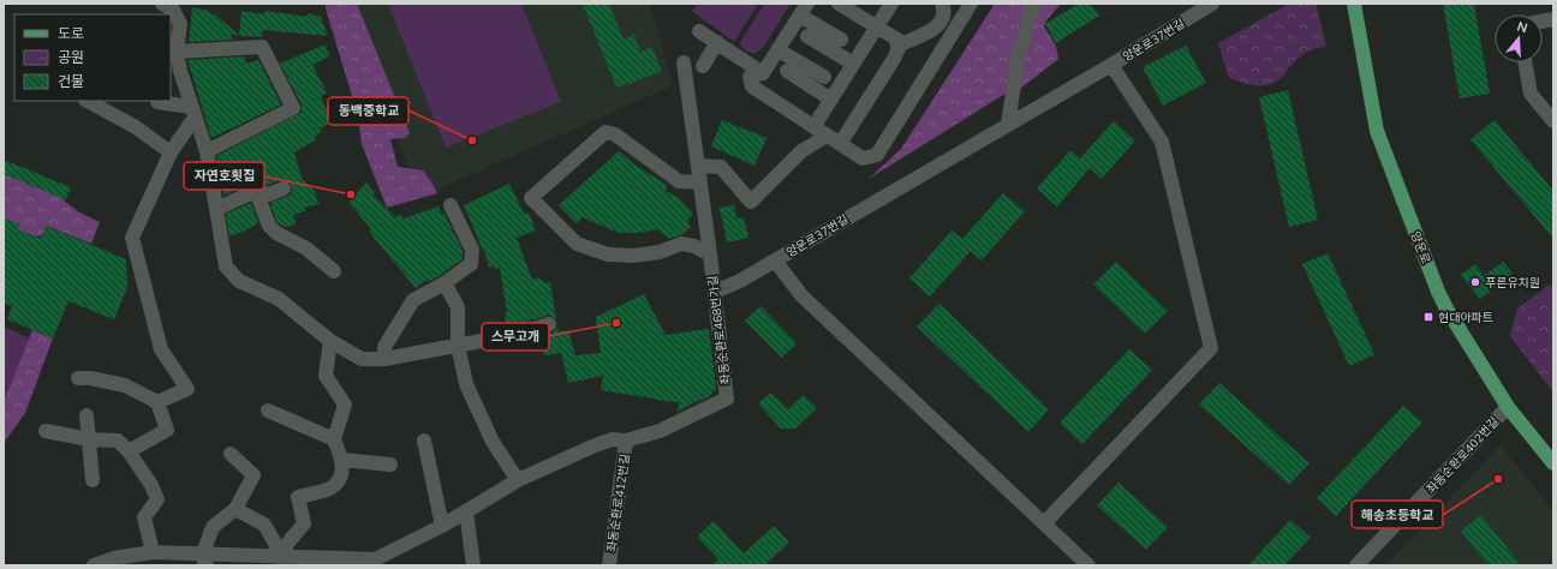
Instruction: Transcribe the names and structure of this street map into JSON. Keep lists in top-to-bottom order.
{
  "streets": {
    "main road": ["양운로"],
    "street": [
      "양운로37번길",
      "좌동순환로468번가길",
      "좌동순환로402번길",
      "좌동순환로412번길"
    ]
  },
  "crossings": [
    ["양운로", "좌동순환로402번길"],
    ["좌동순환로468번가길", "좌동순환로412번길"]
  ],
  "places": {
    "other": [
      "동백중학교",
      "자연호횟집",
      "푸른유치원",
      "스무고개",
      "해송초등학교"
    ],
    "transit": ["현대아파트"]
  },
  "legend": ["도로", "공원", "건물"],
  "north": "top"
}
